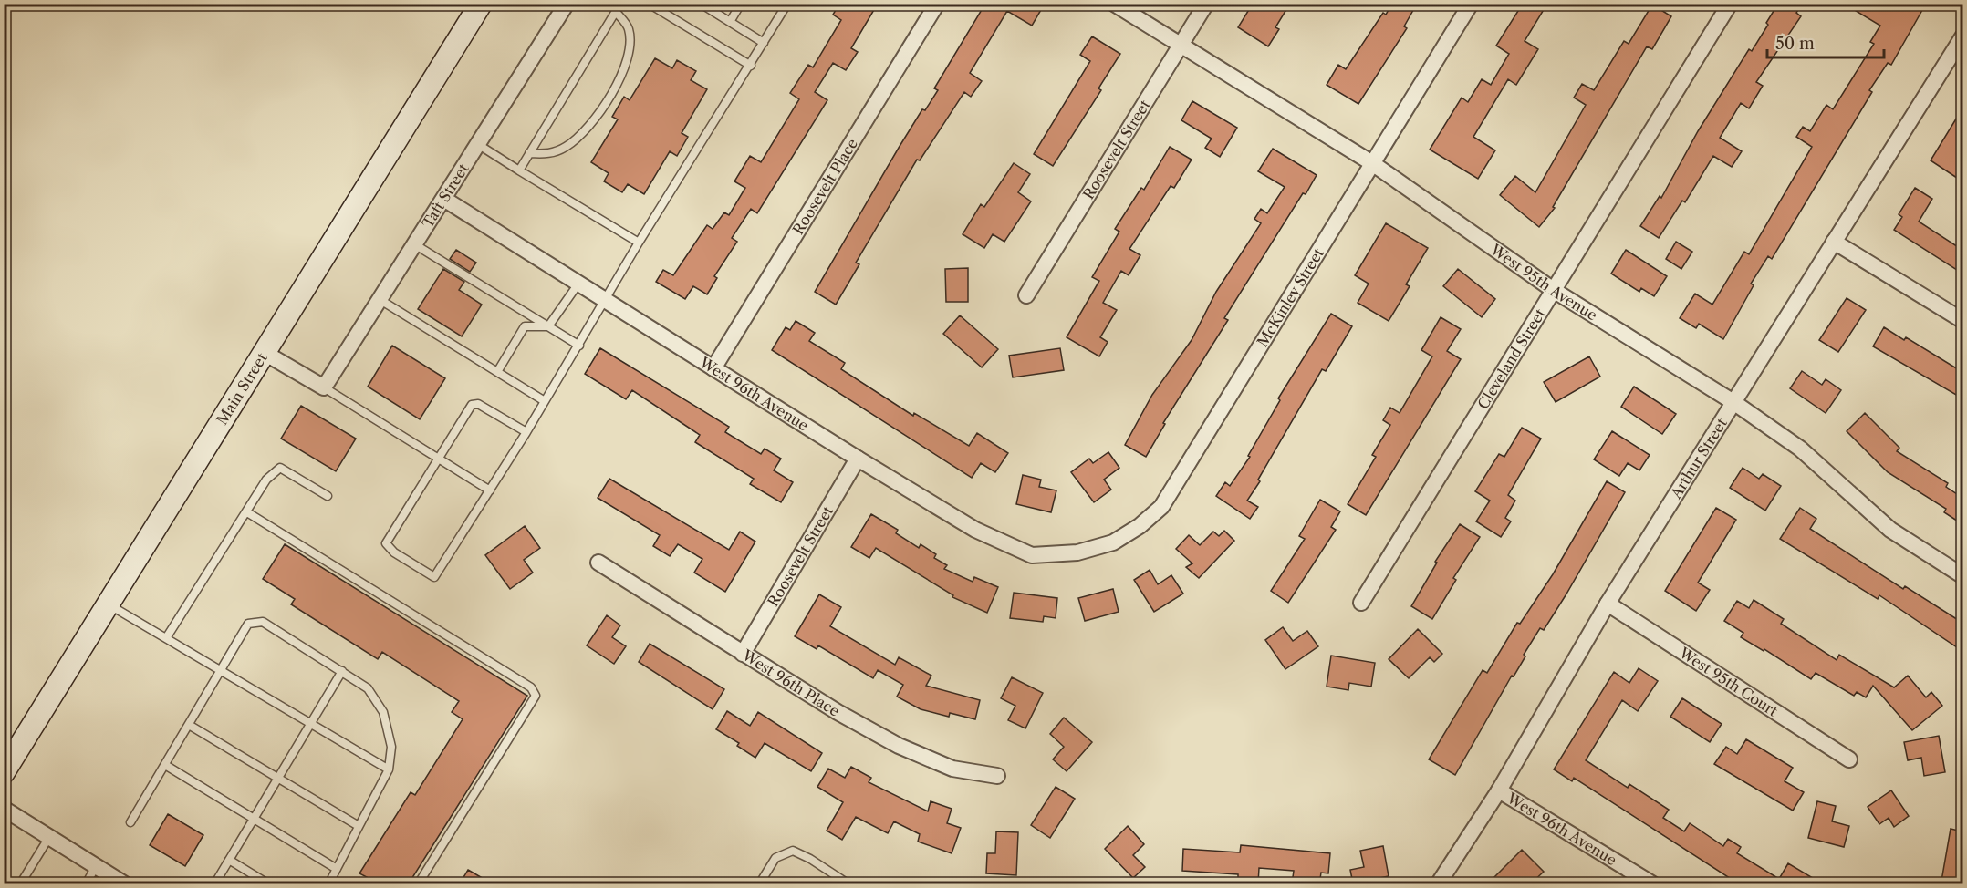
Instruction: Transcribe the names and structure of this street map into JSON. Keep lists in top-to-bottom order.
{
  "streets": {
    "main road": ["Main Street"],
    "street": [
      "Roosevelt Street",
      "Roosevelt Place",
      "Taft Street",
      "West 95th Avenue",
      "McKinley Street",
      "Cleveland Street",
      "West 96th Avenue",
      "Arthur Street",
      "West 95th Court",
      "West 96th Place"
    ]
  },
  "crossings": [
    ["Roosevelt Street", "West 95th Avenue"],
    ["Roosevelt Street", "West 96th Avenue"],
    ["Roosevelt Street", "West 96th Place"],
    ["Roosevelt Place", "West 96th Avenue"],
    ["Taft Street", "West 96th Avenue"],
    ["West 95th Avenue", "McKinley Street"],
    ["West 95th Avenue", "Cleveland Street"],
    ["West 95th Avenue", "Arthur Street"],
    ["McKinley Street", "West 96th Avenue"],
    ["West 96th Avenue", "Arthur Street"],
    ["Arthur Street", "West 95th Court"]
  ],
  "scale_bar": "50 m"
}
